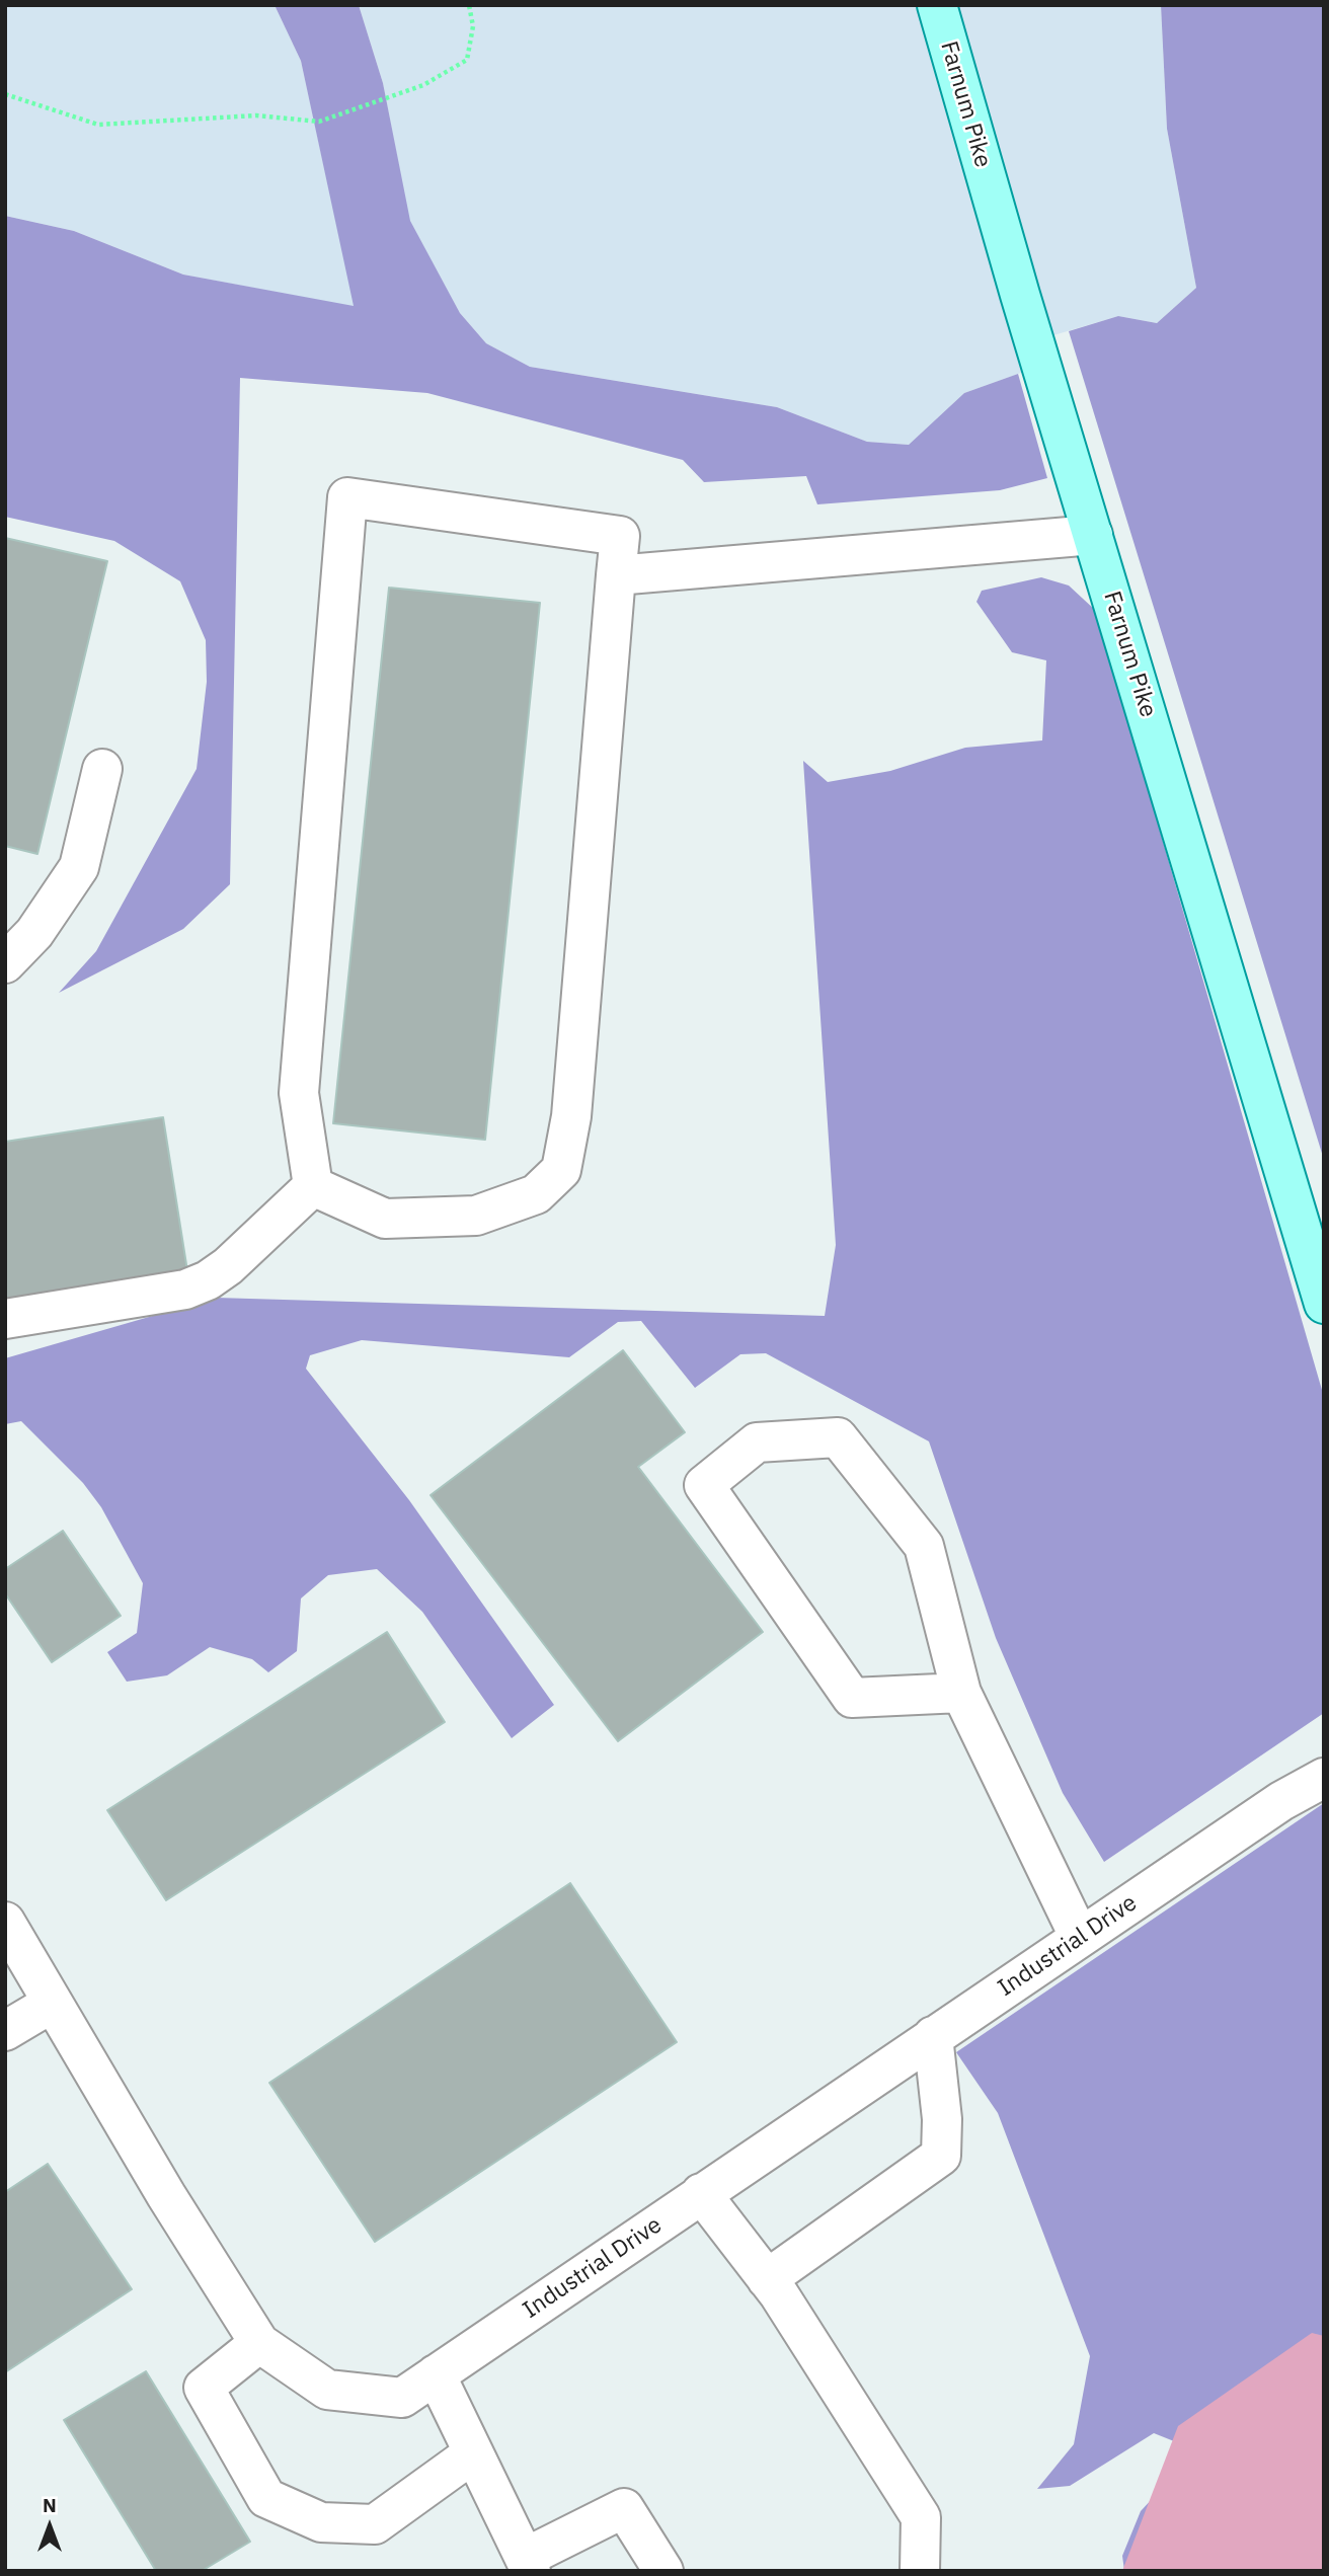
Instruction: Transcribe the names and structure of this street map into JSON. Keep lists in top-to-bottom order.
{
  "streets": {
    "main road": ["Farnum Pike"],
    "street": ["Industrial Drive"]
  },
  "north": "top"
}
